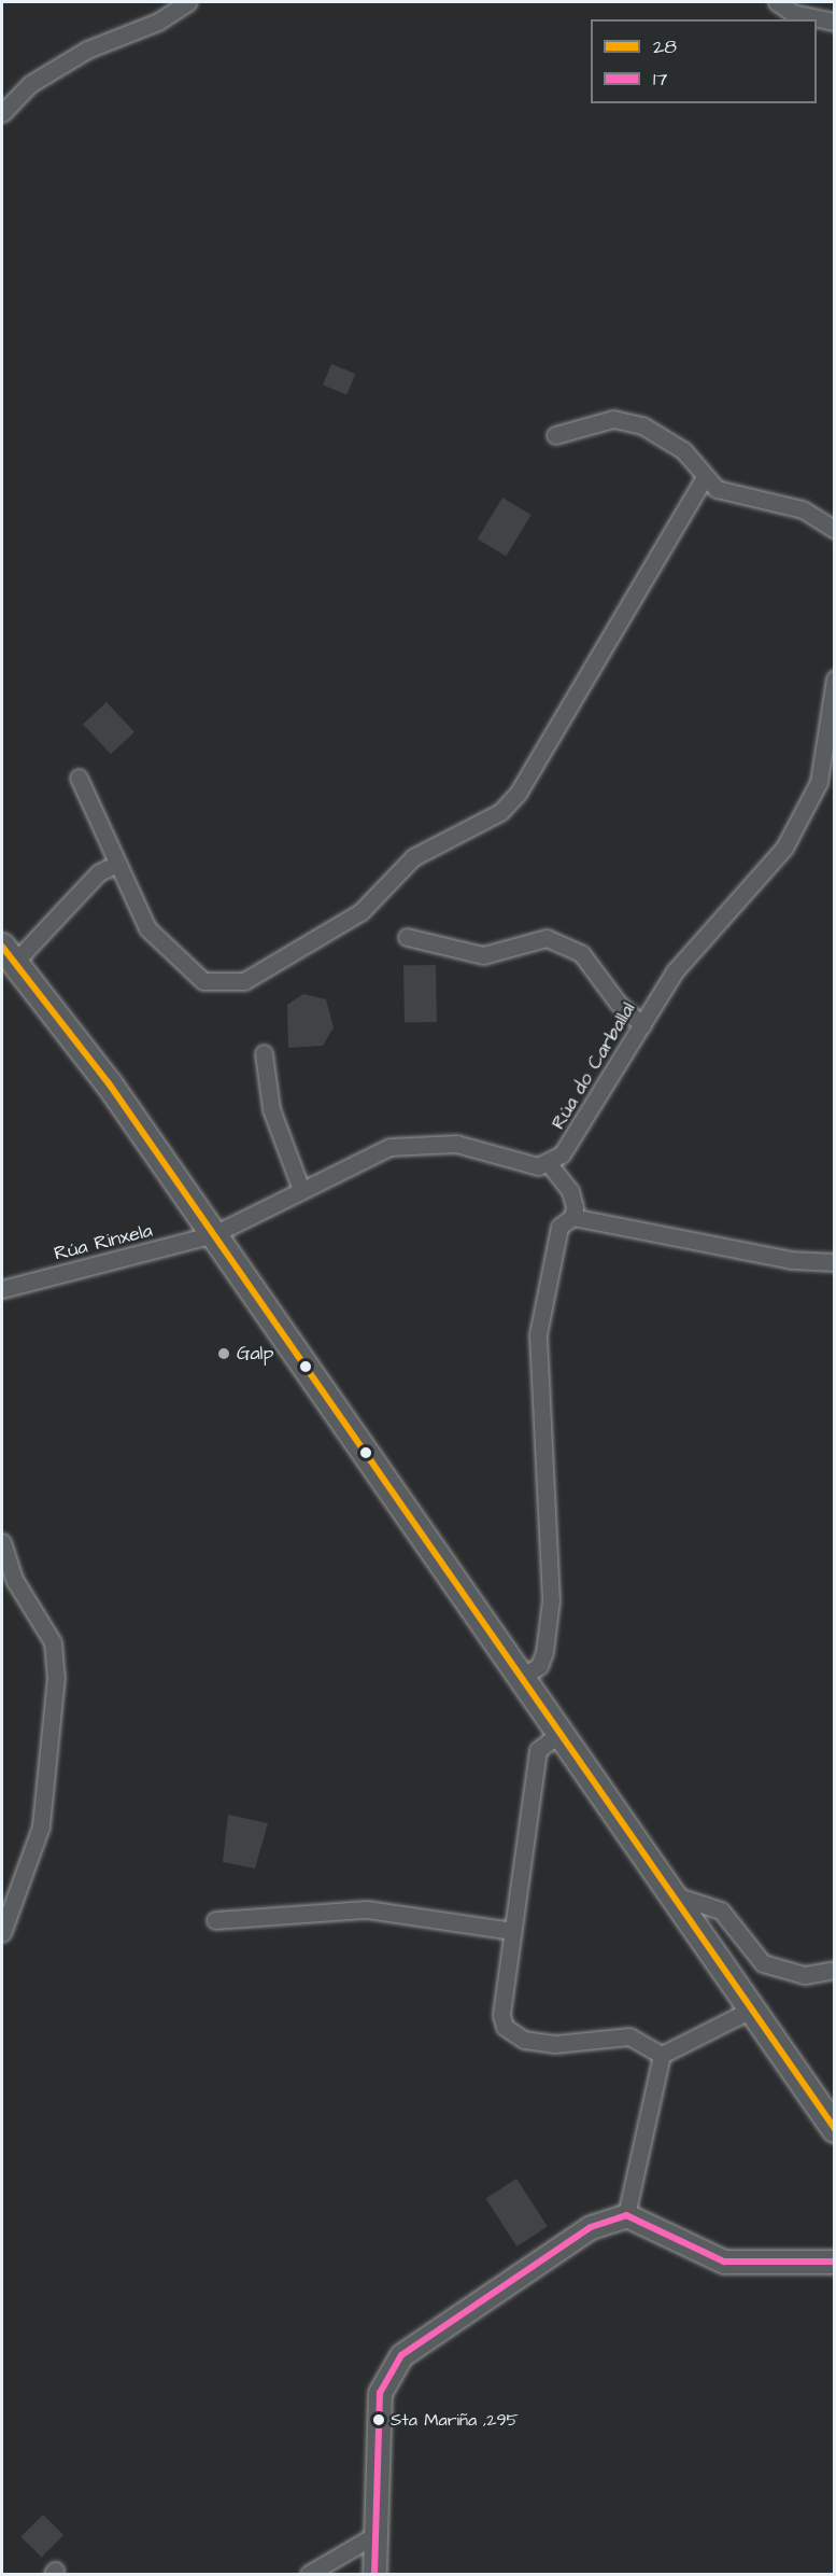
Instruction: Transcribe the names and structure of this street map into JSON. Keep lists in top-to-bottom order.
{
  "streets": {
    "street": ["Rúa do Carballal", "Rúa Rinxela"]
  },
  "places": ["Galp", "Sta Mariña ,295"],
  "lines": ["transit line 28", "transit line 17"],
  "legend": ["28", "17"]
}
